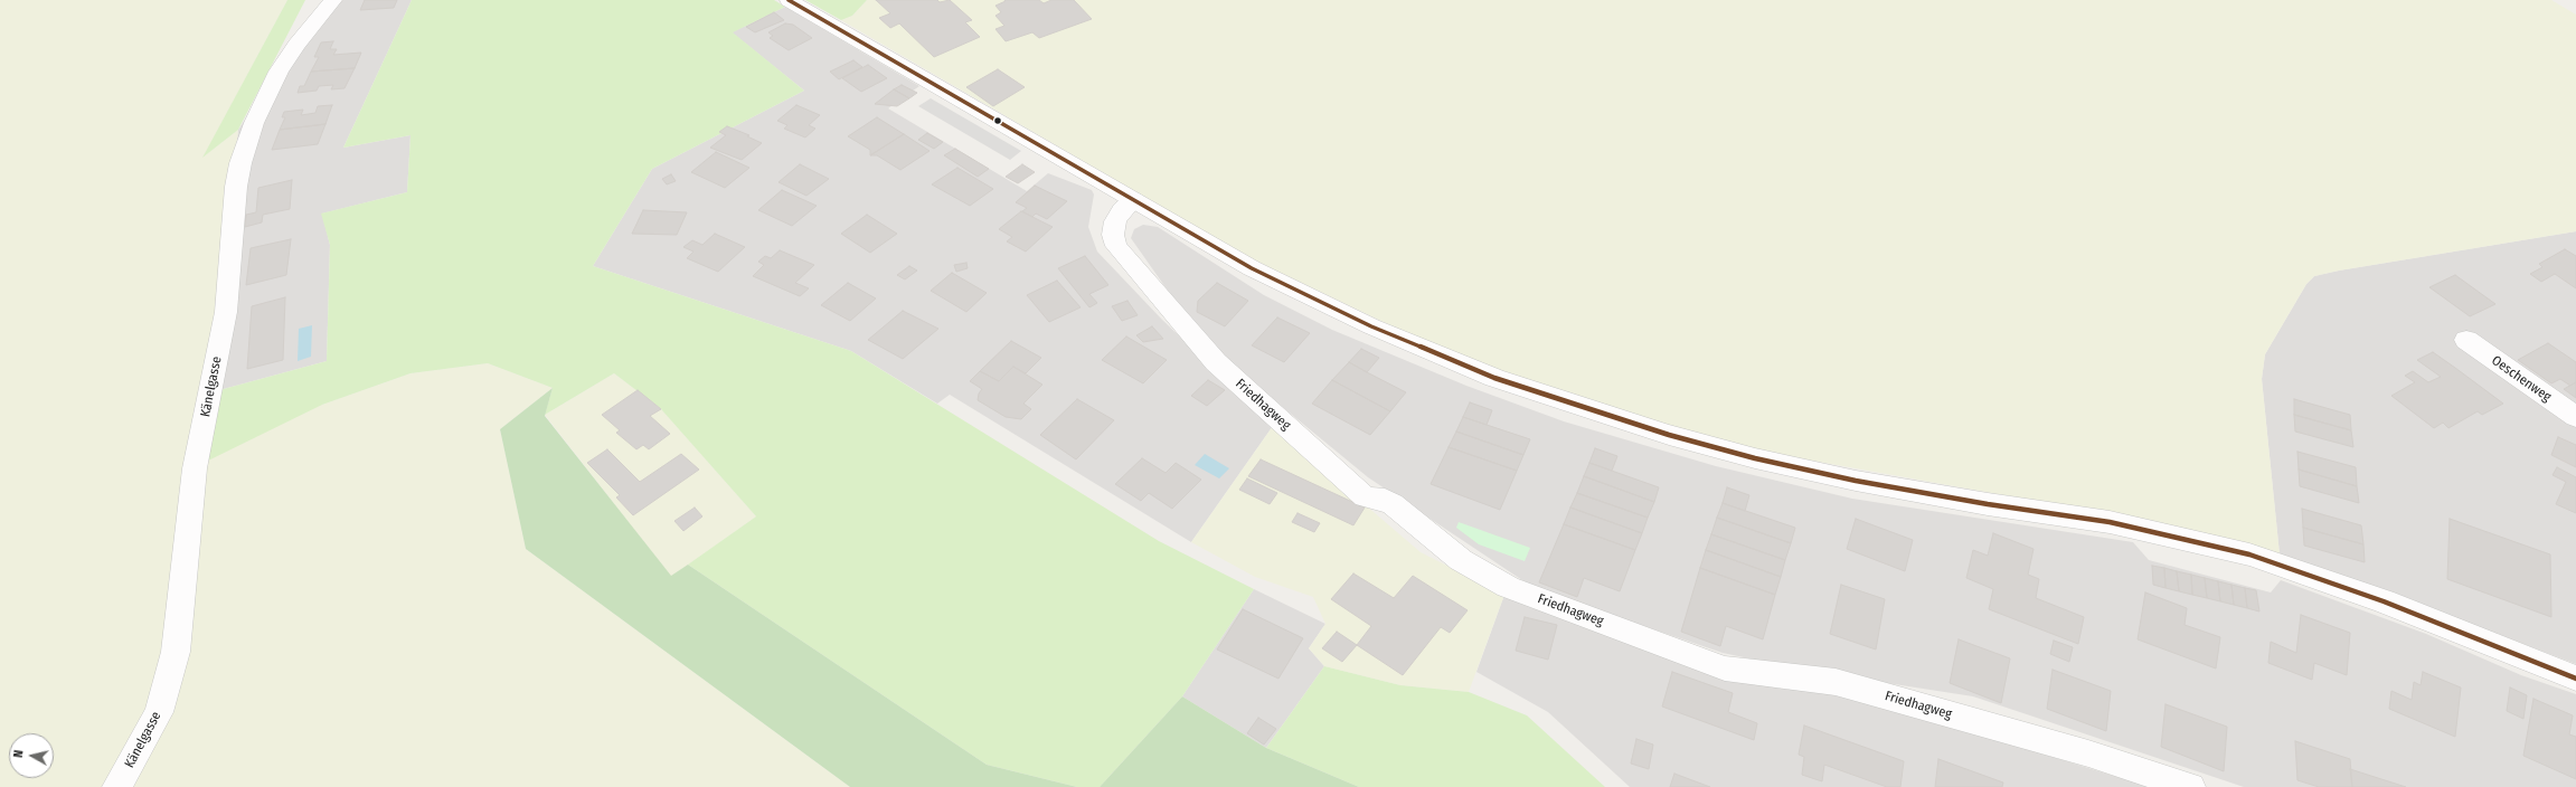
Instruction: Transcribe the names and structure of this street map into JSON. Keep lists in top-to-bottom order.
{
  "streets": {
    "street": ["Oeschenweg", "Känelgasse", "Friedhagweg"]
  },
  "north": "left"
}
